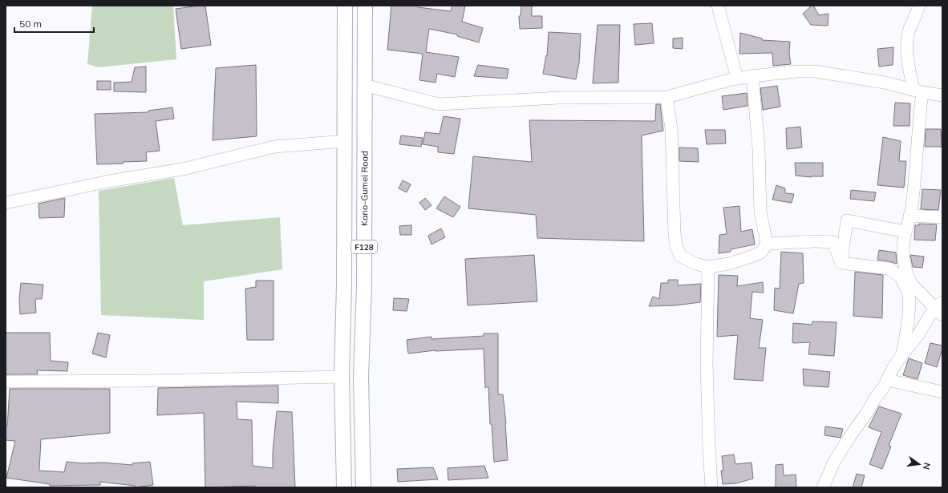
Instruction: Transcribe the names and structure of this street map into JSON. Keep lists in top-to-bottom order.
{
  "streets": {
    "main road": ["Kano-Gumel Road", "F128"]
  },
  "scale_bar": "50 m",
  "north": "right"
}
